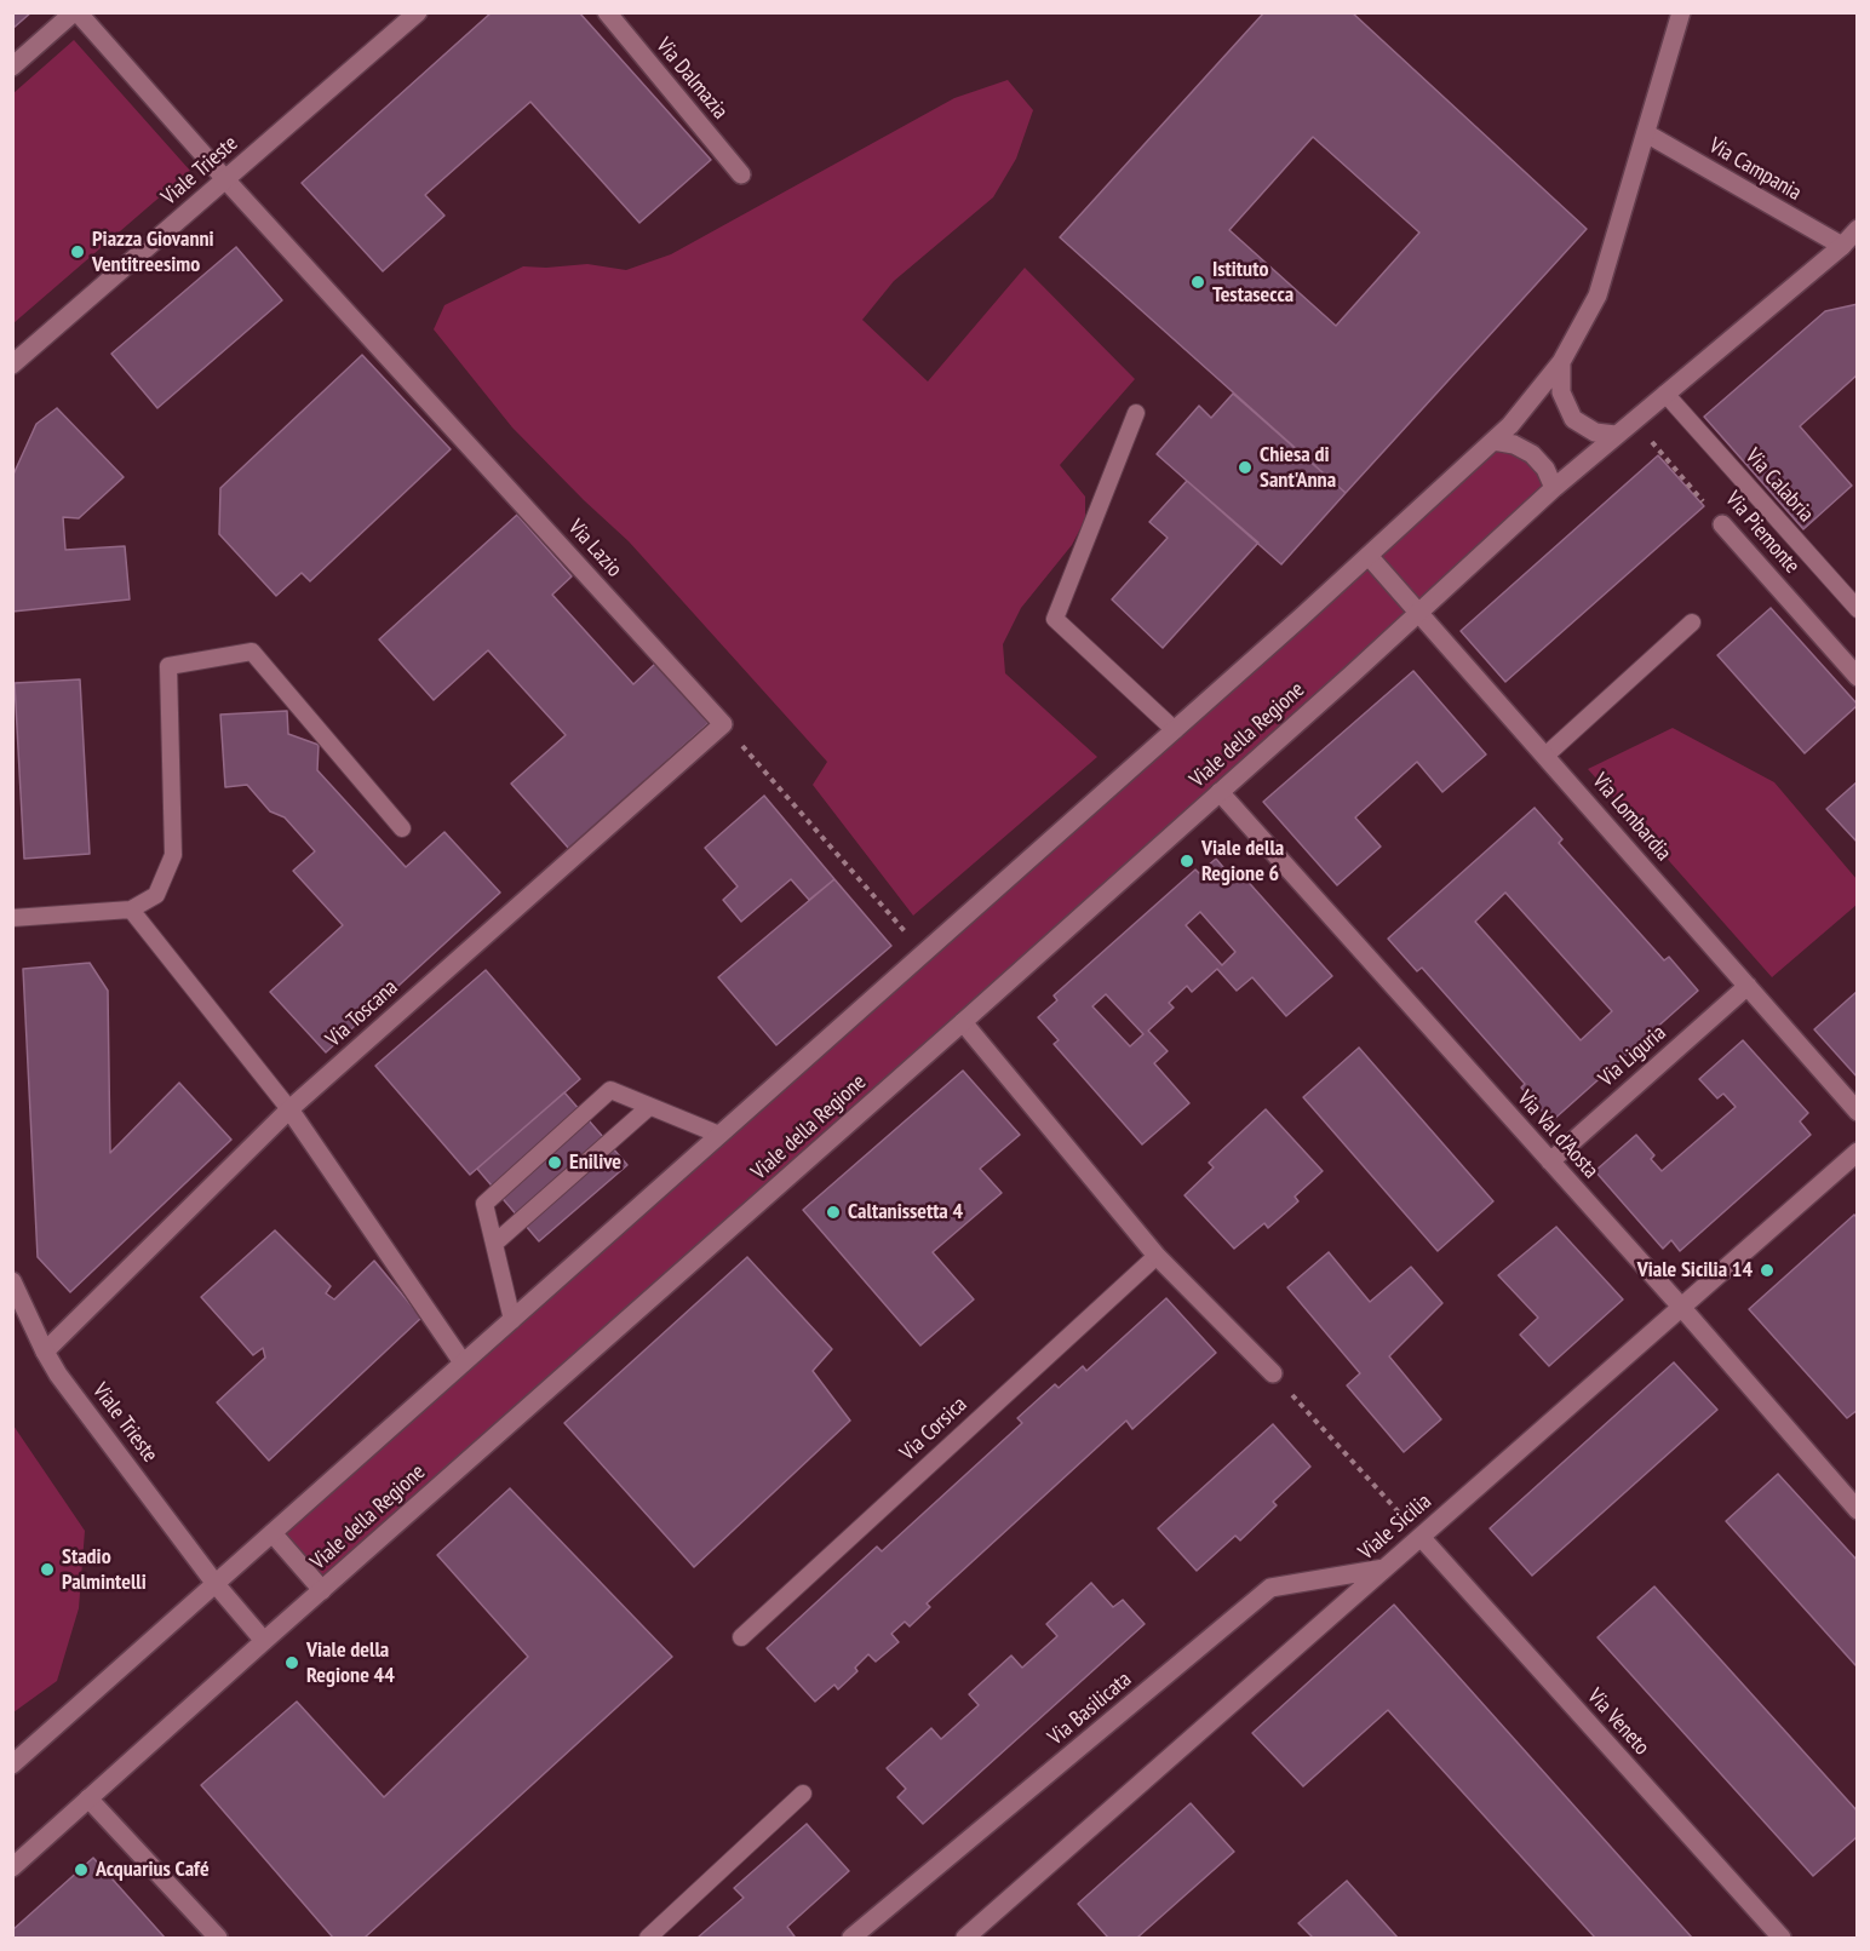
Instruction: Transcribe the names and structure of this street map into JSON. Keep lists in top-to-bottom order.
{
  "streets": {
    "street": [
      "Via Dalmazia",
      "Via Campania",
      "Viale Trieste",
      "Via Piemonte",
      "Via Lazio",
      "Viale della Regione",
      "Via Lombardia",
      "Via Toscana",
      "Via Liguria",
      "Via Val d'Aosta",
      "Viale Sicilia",
      "Via Basilicata",
      "Via Veneto"
    ],
    "lane": ["Via Calabria", "Via Corsica"]
  },
  "crossings": [
    ["Viale Trieste", "Via Lazio"],
    ["Viale Trieste", "Viale della Regione"],
    ["Viale Trieste", "Via Toscana"],
    ["Via Piemonte", "Viale della Regione"],
    ["Via Lazio", "Via Toscana"],
    ["Viale della Regione", "Via Lombardia"],
    ["Viale della Regione", "Via Val d'Aosta"],
    ["Via Lombardia", "Via Liguria"],
    ["Via Liguria", "Via Val d'Aosta"],
    ["Via Val d'Aosta", "Viale Sicilia"],
    ["Viale Sicilia", "Via Basilicata"],
    ["Viale Sicilia", "Via Veneto"]
  ],
  "places": [
    "Piazza Giovanni Ventitreesimo",
    "Istituto Testasecca",
    "Chiesa di Sant'Anna",
    "Viale della Regione 6",
    "Enilive",
    "Caltanissetta 4",
    "Viale Sicilia 14",
    "Stadio Palmintelli",
    "Viale della Regione 44",
    "Acquarius Café"
  ]
}
